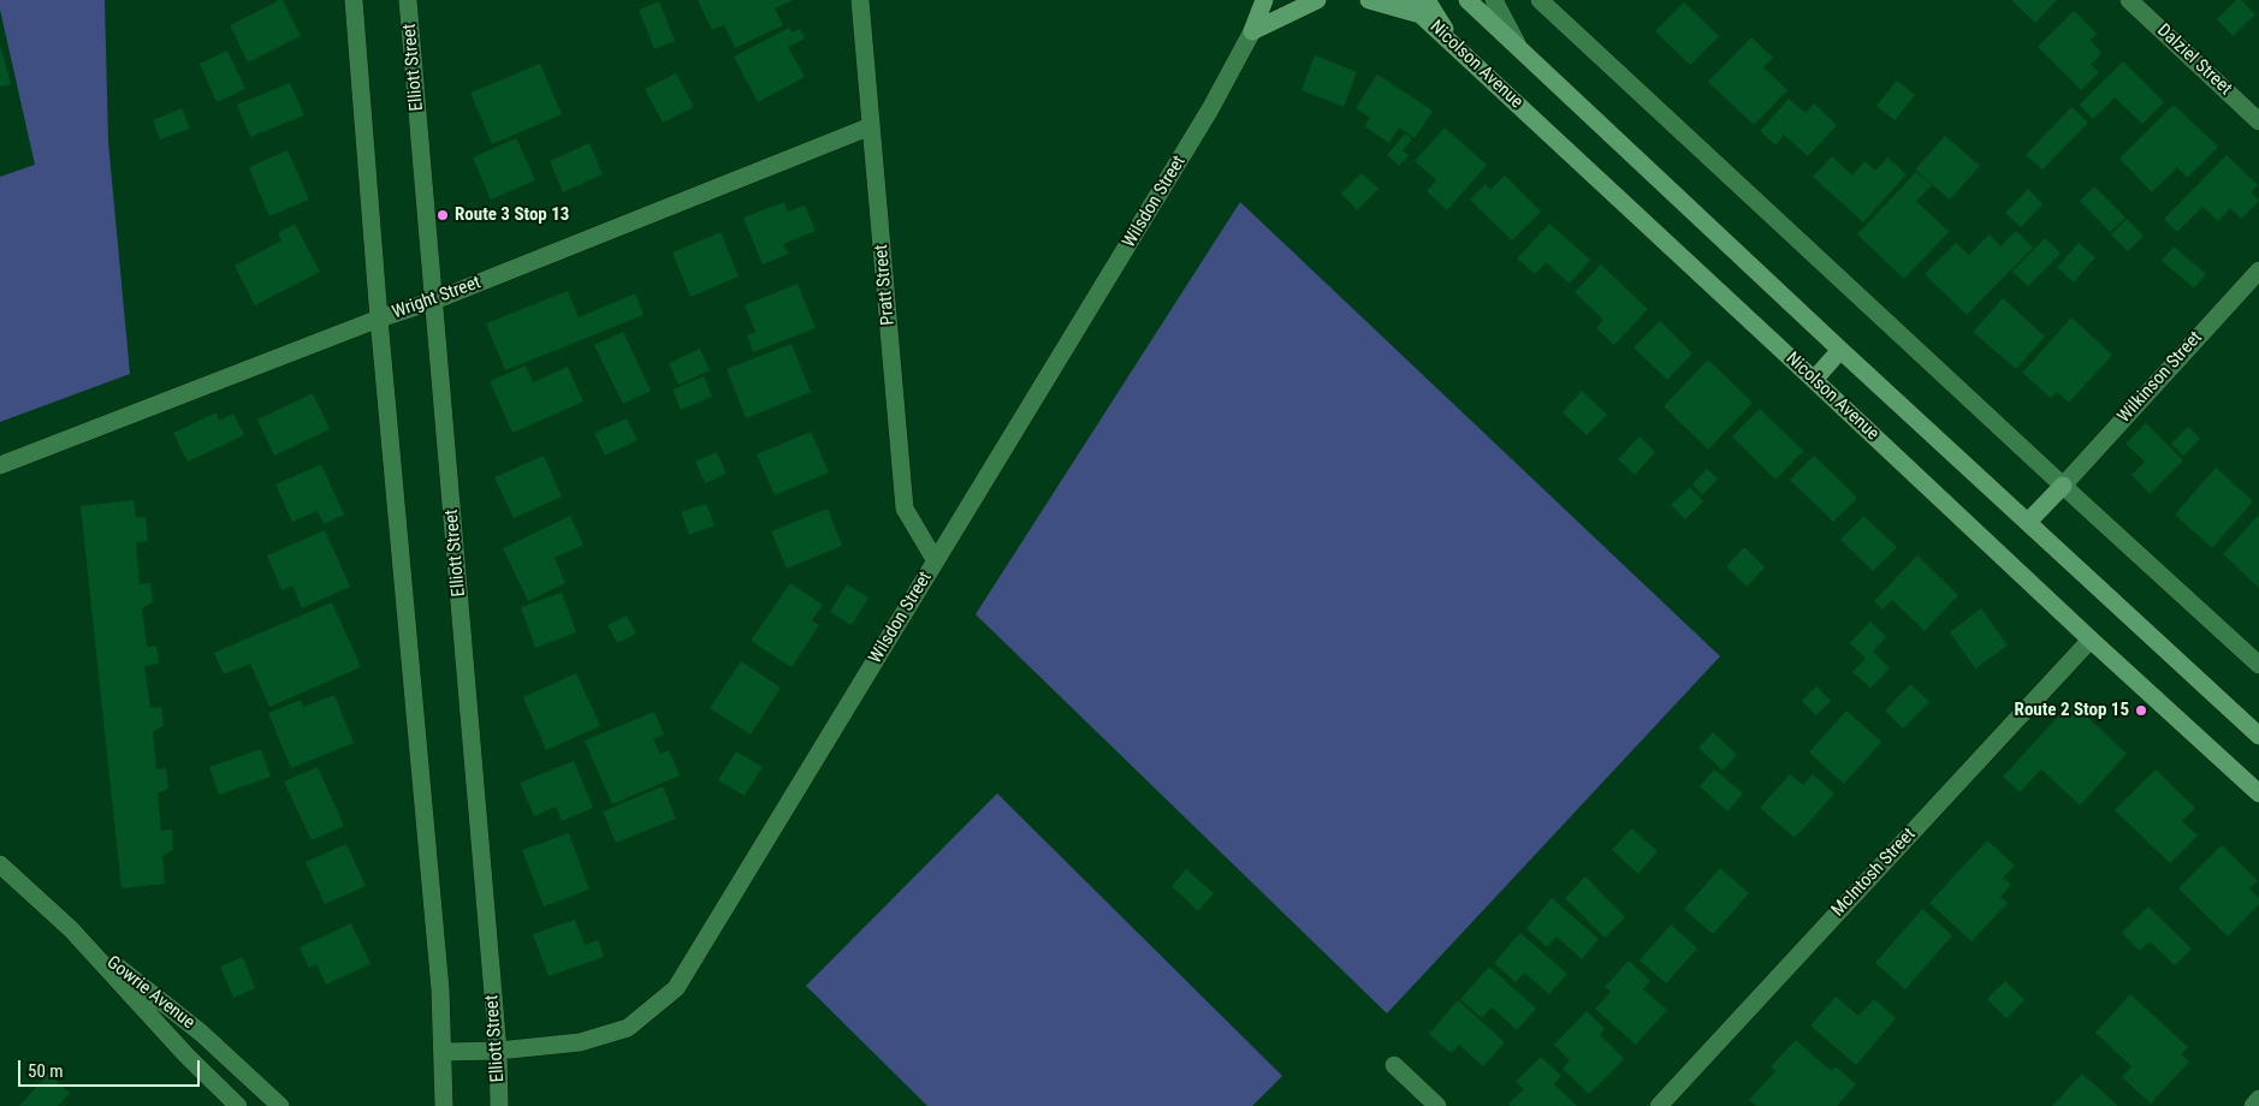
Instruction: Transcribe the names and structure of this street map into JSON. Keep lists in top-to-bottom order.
{
  "streets": {
    "main road": ["Nicolson Avenue"],
    "street": [
      "Dalziel Street",
      "Elliott Street",
      "Wilsdon Street",
      "Pratt Street",
      "Wright Street",
      "Wilkinson Street",
      "McIntosh Street",
      "Gowrie Avenue"
    ]
  },
  "crossings": [
    ["Nicolson Avenue", "McIntosh Street"],
    ["Elliott Street", "Wilsdon Street"],
    ["Elliott Street", "Wright Street"],
    ["Wilsdon Street", "Pratt Street"],
    ["Pratt Street", "Wright Street"]
  ],
  "places": ["Route 3 Stop 13", "Route 2 Stop 15"],
  "scale_bar": "50 m"
}
